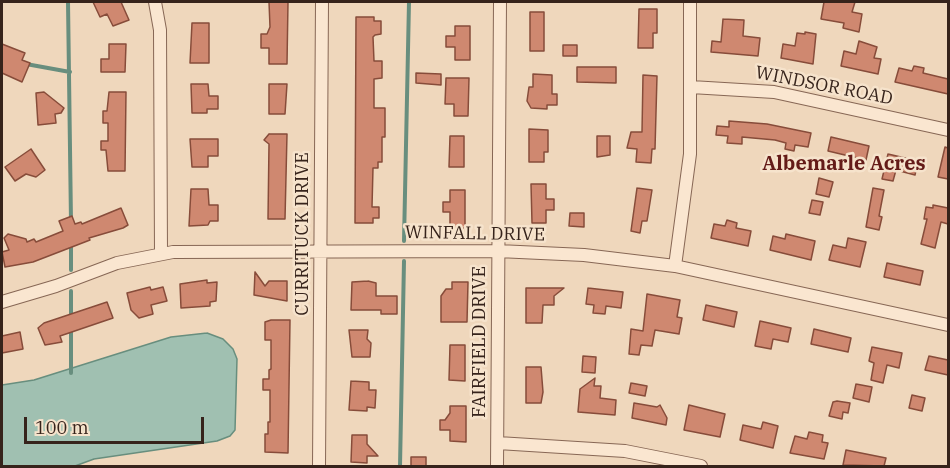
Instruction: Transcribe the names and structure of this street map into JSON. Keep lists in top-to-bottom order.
{
  "streets": {
    "street": [
      "WINDSOR ROAD",
      "CURRITUCK DRIVE",
      "WINFALL DRIVE",
      "FAIRFIELD DRIVE"
    ]
  },
  "crossings": [
    ["CURRITUCK DRIVE", "WINFALL DRIVE"],
    ["WINFALL DRIVE", "FAIRFIELD DRIVE"]
  ],
  "districts": ["Albemarle Acres"],
  "scale_bar": "100 m"
}
